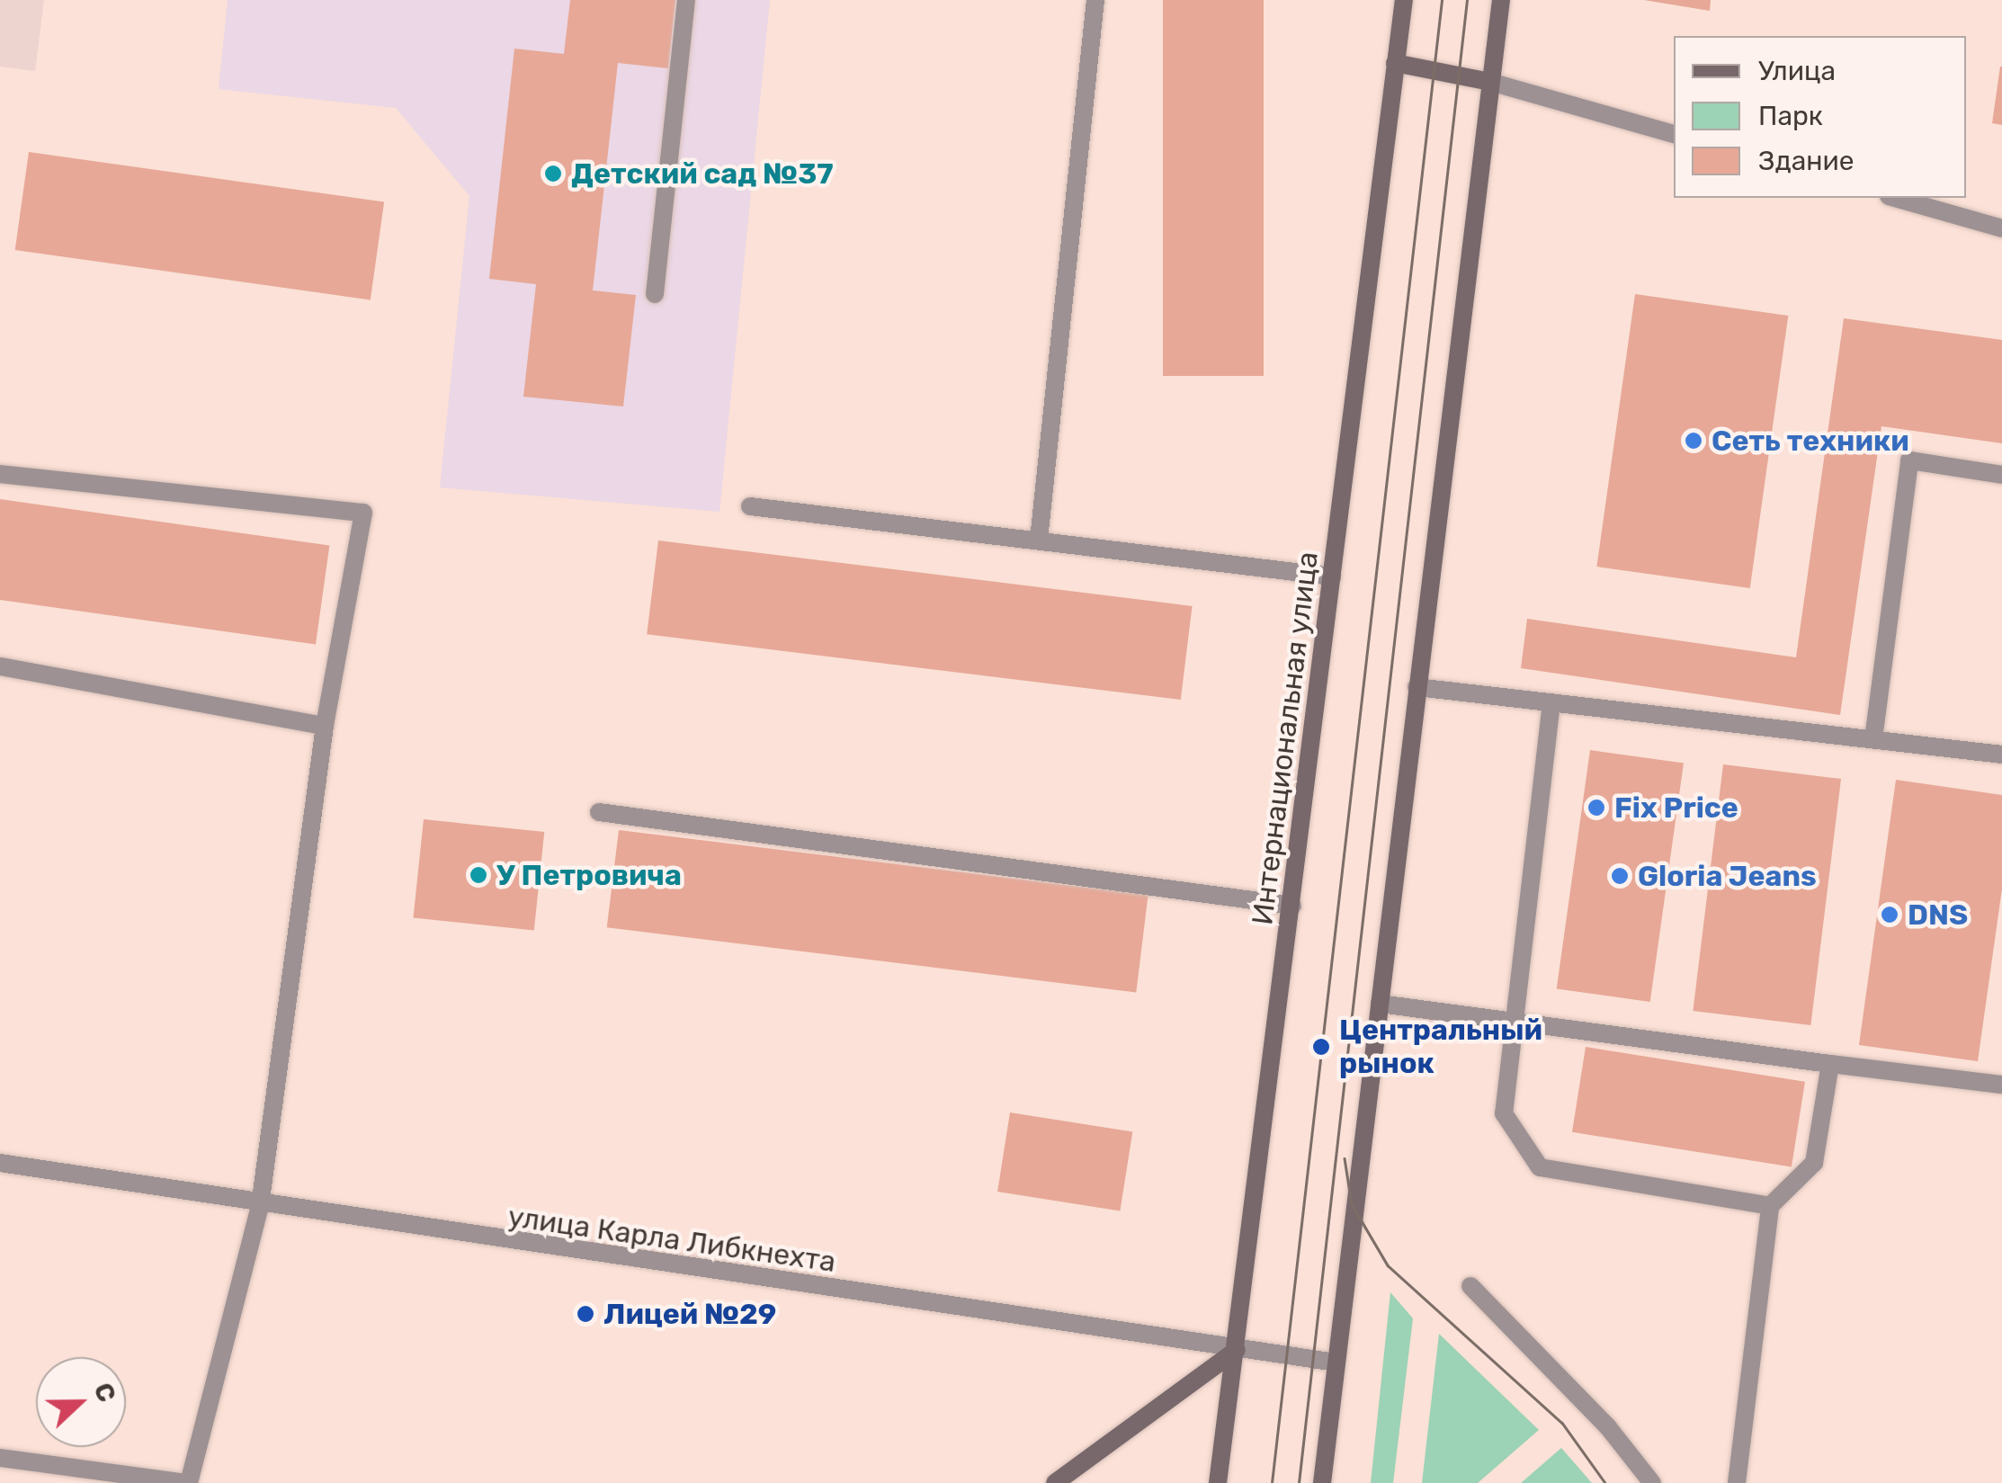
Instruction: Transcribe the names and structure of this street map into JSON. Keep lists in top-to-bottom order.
{
  "streets": {
    "main road": ["Интернациональная улица"],
    "street": ["улица Карла Либкнехта"]
  },
  "crossings": [
    ["Интернациональная улица", "улица Карла Либкнехта"]
  ],
  "places": [
    "Детский сад №37",
    "Сеть техники",
    "Fix Price",
    "У Петровича",
    "Gloria Jeans",
    "DNS",
    "Центральный рынок",
    "Лицей №29"
  ],
  "legend": ["Улица", "Парк", "Здание"],
  "north": "right"
}
